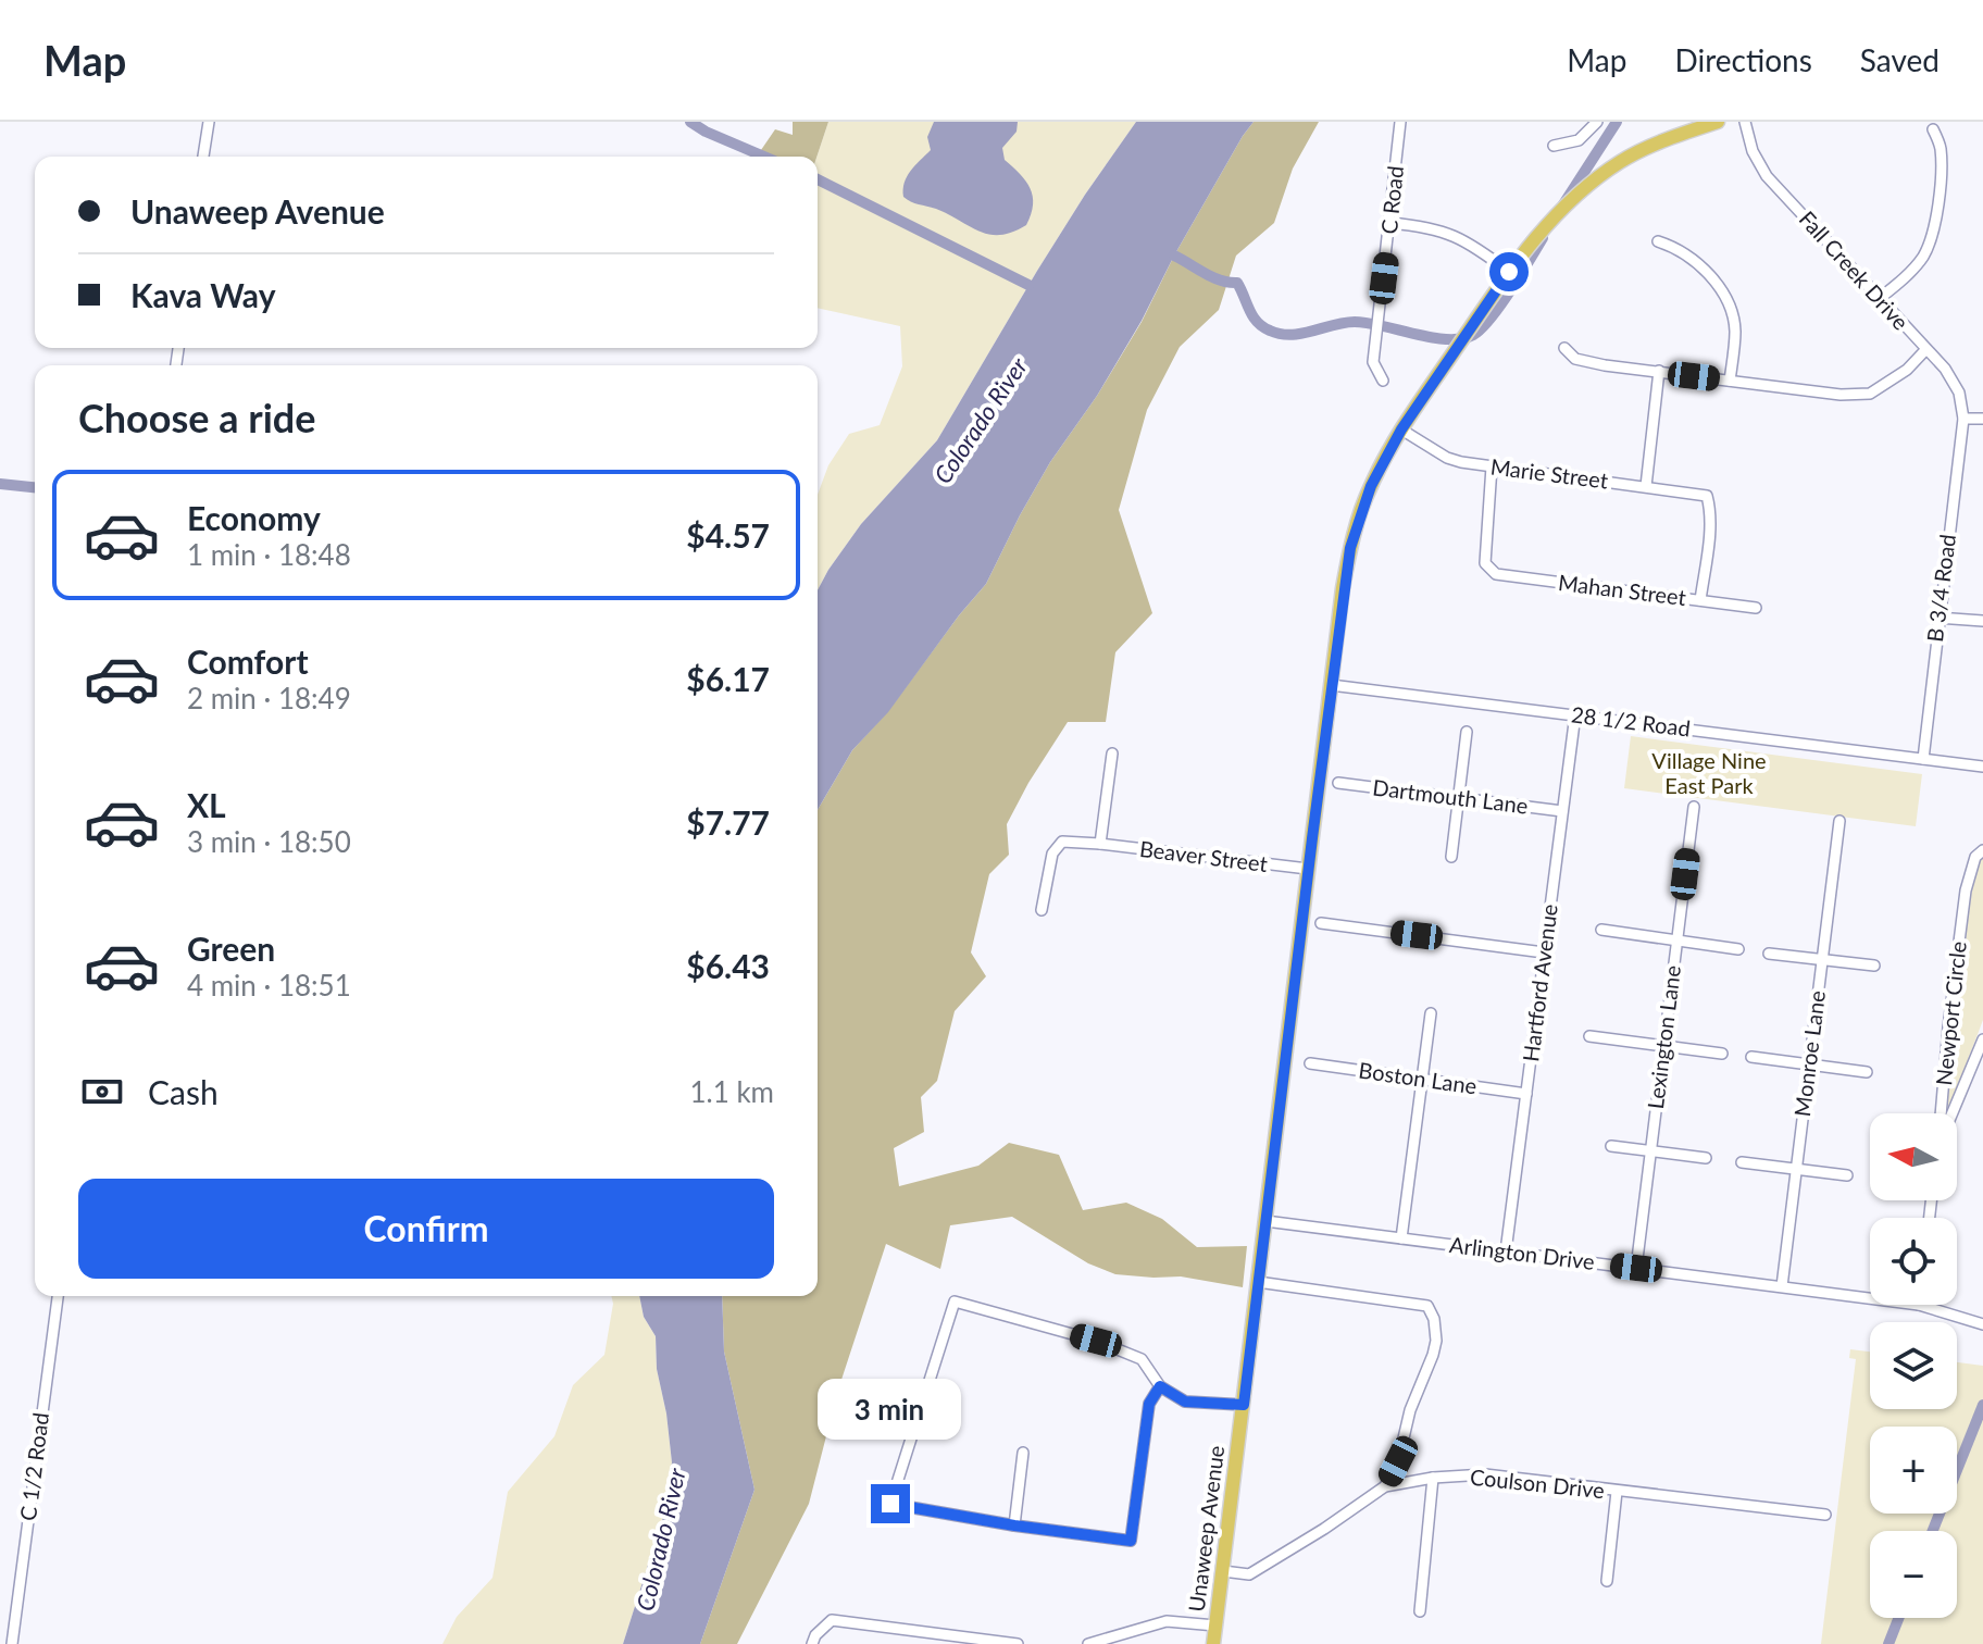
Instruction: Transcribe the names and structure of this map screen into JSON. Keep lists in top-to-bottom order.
{
  "streets": {
    "main road": ["Unaweep Avenue"],
    "street": [
      "C Road",
      "Fall Creek Drive",
      "Marie Street",
      "B 3/4 Road",
      "Mahan Street",
      "28 1/2 Road",
      "Dartmouth Lane",
      "Beaver Street",
      "Hartford Avenue",
      "Newport Circle",
      "Lexington Lane",
      "Monroe Lane",
      "Boston Lane",
      "Arlington Drive",
      "C 1/2 Road",
      "Coulson Drive"
    ]
  },
  "crossings": [
    ["Fall Creek Drive", "B 3/4 Road"],
    ["Marie Street", "Mahan Street"],
    ["Marie Street", "Unaweep Avenue"],
    ["B 3/4 Road", "28 1/2 Road"],
    ["28 1/2 Road", "Hartford Avenue"],
    ["28 1/2 Road", "Unaweep Avenue"],
    ["Dartmouth Lane", "Hartford Avenue"],
    ["Beaver Street", "Unaweep Avenue"],
    ["Hartford Avenue", "Boston Lane"],
    ["Hartford Avenue", "Arlington Drive"],
    ["Lexington Lane", "Arlington Drive"],
    ["Monroe Lane", "Arlington Drive"],
    ["Arlington Drive", "Unaweep Avenue"],
    ["Coulson Drive", "Unaweep Avenue"]
  ],
  "water": ["Colorado River"],
  "parks": ["Village Nine East Park"],
  "north": "left",
  "page": {
    "header": "Map",
    "nav": ["Map", "Directions", "Saved"],
    "banner": ["Unaweep Avenue", "Kava Way"],
    "heading": "Choose a ride",
    "list": [
      {
        "name": "Economy",
        "note": "1 min · 18:48",
        "value": "$4.57"
      },
      {
        "name": "Comfort",
        "note": "2 min · 18:49",
        "value": "$6.17"
      },
      {
        "name": "XL",
        "note": "3 min · 18:50",
        "value": "$7.77"
      },
      {
        "name": "Green",
        "note": "4 min · 18:51",
        "value": "$6.43"
      }
    ],
    "pay": ["Cash", "1.1 km"],
    "map_buttons": ["+", "−"],
    "buttons": "Confirm",
    "bubble": "3 min"
  }
}
